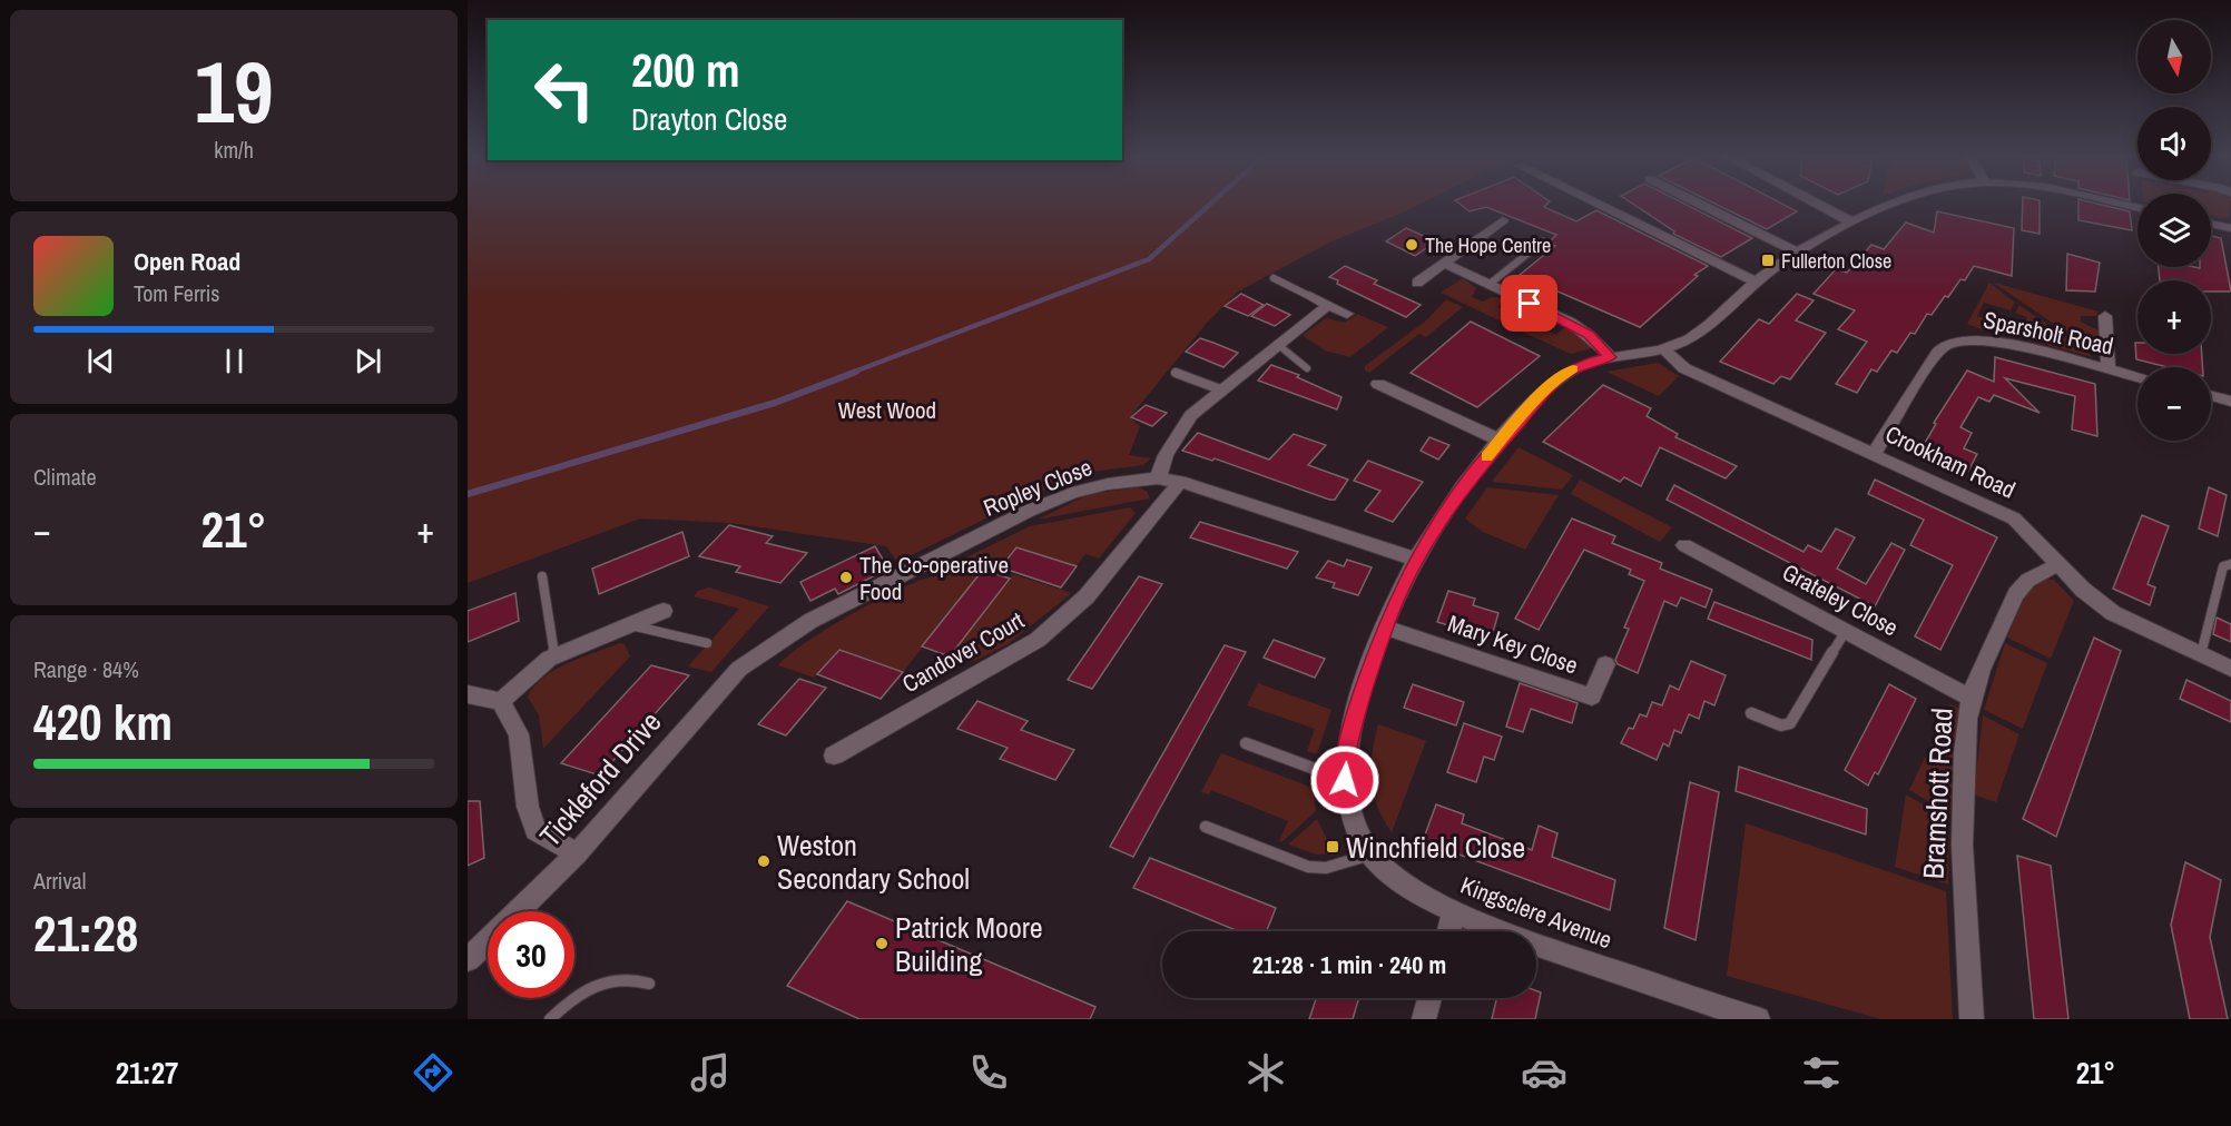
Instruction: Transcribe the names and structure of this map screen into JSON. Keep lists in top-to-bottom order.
{
  "streets": {
    "street": [
      "Sparsholt Road",
      "Crookham Road",
      "Ropley Close",
      "Grateley Close",
      "Mary Key Close",
      "Candover Court",
      "Tickleford Drive",
      "Bramshott Road",
      "Kingsclere Avenue"
    ]
  },
  "crossings": [
    ["Sparsholt Road", "Crookham Road"],
    ["Crookham Road", "Bramshott Road"],
    ["Crookham Road", "Kingsclere Avenue"],
    ["Ropley Close", "Candover Court"],
    ["Ropley Close", "Tickleford Drive"],
    ["Ropley Close", "Kingsclere Avenue"],
    ["Grateley Close", "Bramshott Road"],
    ["Mary Key Close", "Kingsclere Avenue"]
  ],
  "parks": ["West Wood"],
  "places": {
    "other": [
      "The Hope Centre",
      "The Co-operative Food",
      "Weston Secondary School",
      "Patrick Moore Building"
    ],
    "transit": ["Fullerton Close", "Winchfield Close"]
  },
  "north": "bottom",
  "page": {
    "tile": [
      ["19", "km/h"],
      "Climate",
      ["Range · 84%", "420 km"],
      ["Arrival", "21:28"]
    ],
    "map_buttons": ["+", "−"],
    "turn": ["200 m", "Drayton Close"],
    "song": ["Open Road", "Tom Ferris"],
    "heat": ["−", "21°", "+"],
    "limit": "30",
    "trip": "21:28 · 1 min · 240 m",
    "tabs": ["21:27", "21°"]
  }
}
